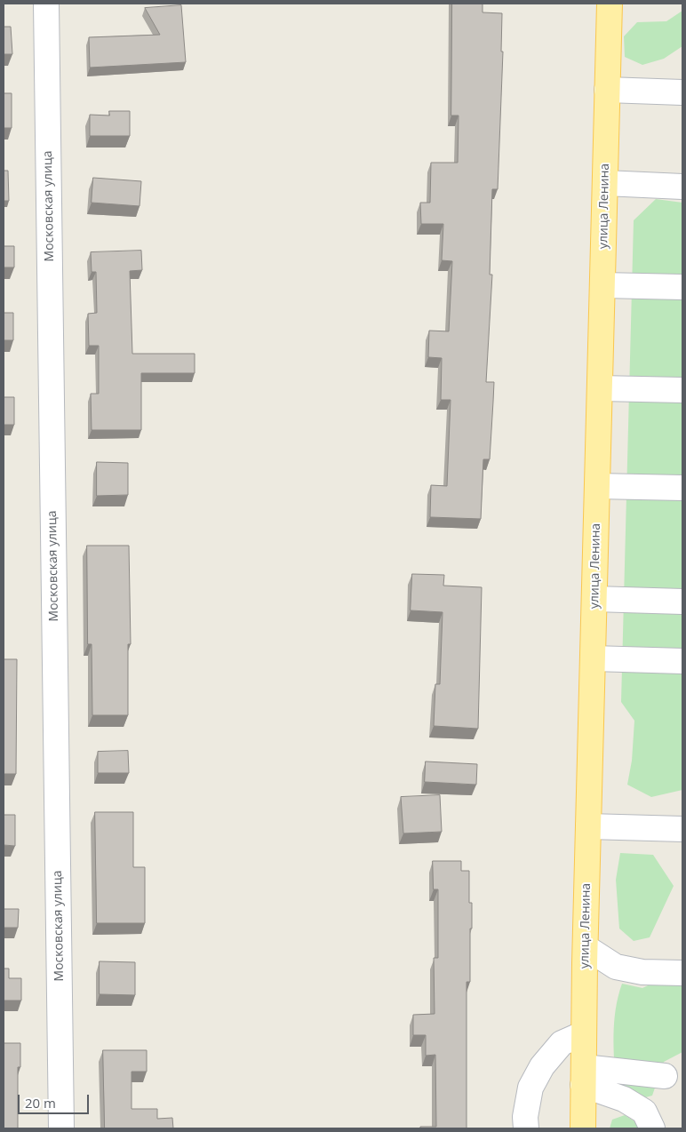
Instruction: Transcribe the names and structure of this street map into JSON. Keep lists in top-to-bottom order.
{
  "streets": {
    "main road": ["улица Ленина"],
    "street": ["Московская улица"]
  },
  "scale_bar": "20 m"
}
